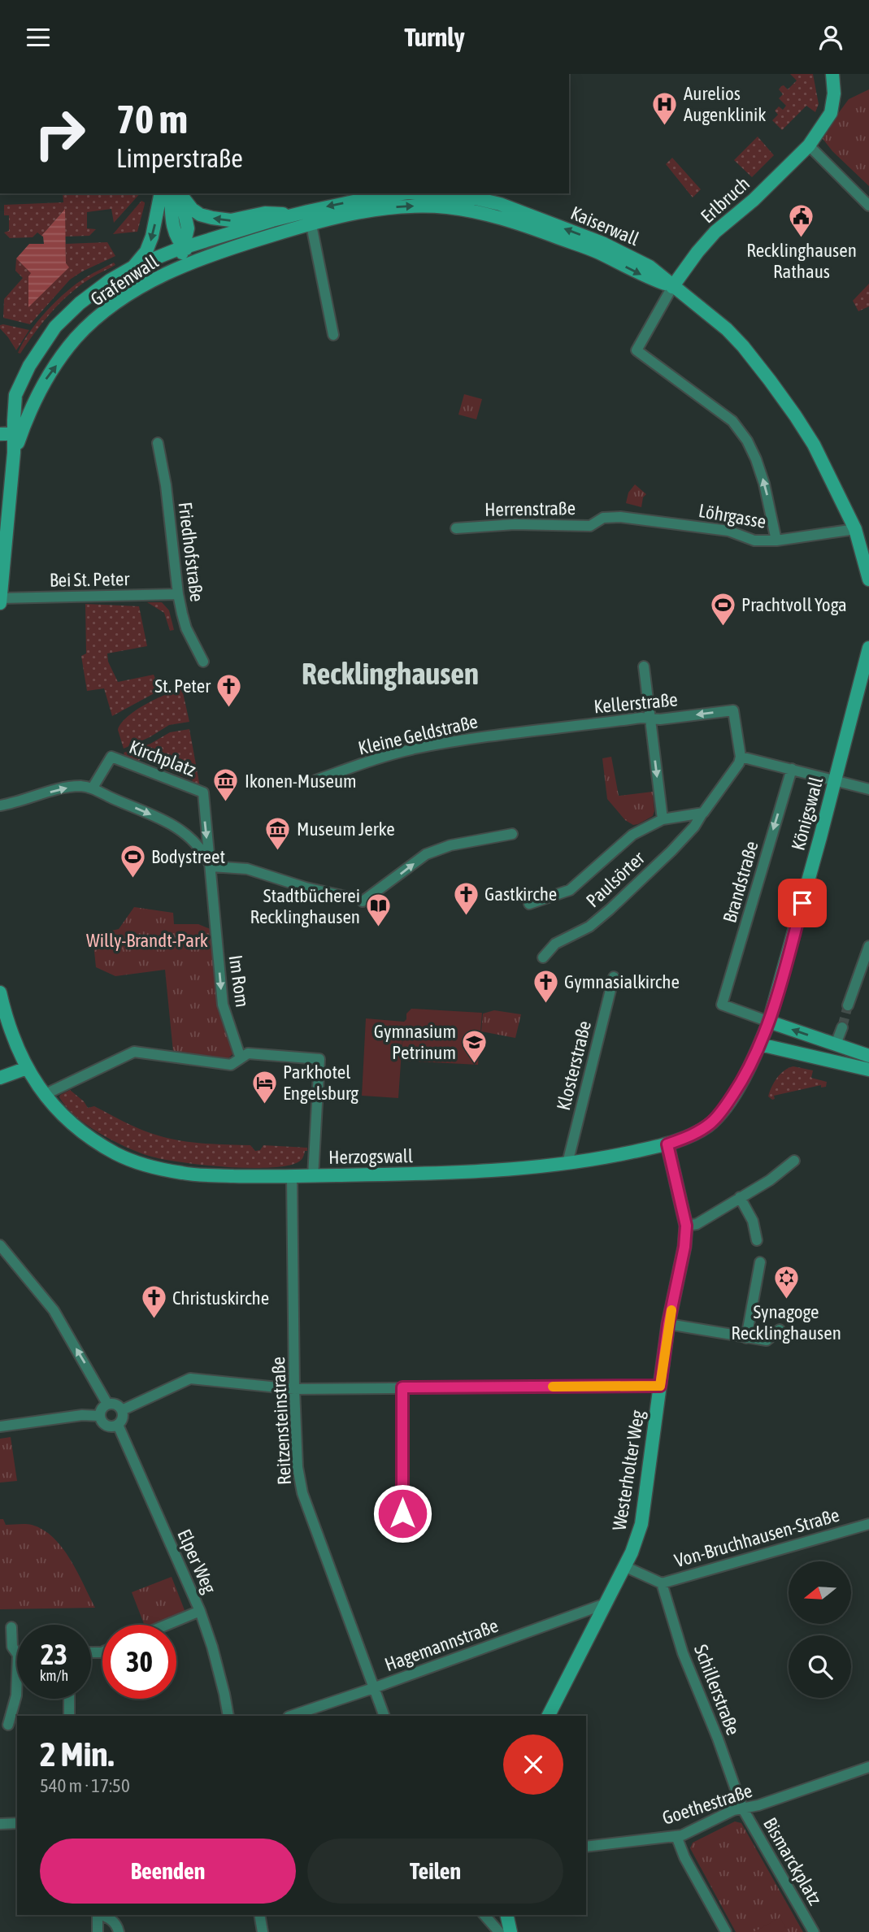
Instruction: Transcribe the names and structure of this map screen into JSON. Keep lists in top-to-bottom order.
{
  "streets": {
    "main road": [
      "Erlbruch",
      "Kaiserwall",
      "Grafenwall",
      "Königswall",
      "Herzogswall",
      "Westerholter Weg"
    ],
    "street": [
      "Herrenstraße",
      "Löhrgasse",
      "Friedhofstraße",
      "Bei St. Peter",
      "Kellerstraße",
      "Kleine Geldstraße",
      "Kirchplatz",
      "Paulsörter",
      "Brandstraße",
      "Im Rom",
      "Klosterstraße",
      "Reitzensteinstraße",
      "Von-Bruchhausen-Straße",
      "Elper Weg",
      "Hagemannstraße",
      "Schillerstraße",
      "Goethestraße",
      "Bismarckplatz"
    ]
  },
  "crossings": [
    ["Erlbruch", "Kaiserwall"],
    ["Kaiserwall", "Grafenwall"],
    ["Kaiserwall", "Löhrgasse"],
    ["Herrenstraße", "Löhrgasse"],
    ["Friedhofstraße", "Bei St. Peter"],
    ["Kellerstraße", "Kleine Geldstraße"],
    ["Kellerstraße", "Paulsörter"],
    ["Kirchplatz", "Im Rom"],
    ["Königswall", "Brandstraße"],
    ["Königswall", "Herzogswall"],
    ["Brandstraße", "Herzogswall"],
    ["Klosterstraße", "Herzogswall"],
    ["Herzogswall", "Reitzensteinstraße"],
    ["Herzogswall", "Westerholter Weg"],
    ["Reitzensteinstraße", "Hagemannstraße"],
    ["Westerholter Weg", "Von-Bruchhausen-Straße"],
    ["Westerholter Weg", "Hagemannstraße"],
    ["Von-Bruchhausen-Straße", "Schillerstraße"],
    ["Schillerstraße", "Goethestraße"],
    ["Schillerstraße", "Bismarckplatz"],
    ["Goethestraße", "Bismarckplatz"]
  ],
  "one_way": ["Brandstraße", "Im Rom"],
  "districts": ["Recklinghausen"],
  "parks": ["Willy-Brandt-Park"],
  "places": {
    "hospital": ["Aurelios Augenklinik"],
    "public building": ["Recklinghausen Rathaus"],
    "sports": ["Prachtvoll Yoga", "Bodystreet"],
    "church": [
      "St. Peter",
      "Gastkirche",
      "Gymnasialkirche",
      "Christuskirche"
    ],
    "museum": ["Ikonen-Museum", "Museum Jerke"],
    "library": ["Stadtbücherei Recklinghausen"],
    "school or university": ["Gymnasium Petrinum"],
    "hotel": ["Parkhotel Engelsburg"],
    "synagogue": ["Synagoge Recklinghausen"]
  },
  "north": "left",
  "page": {
    "header": "Turnly",
    "turn": ["70 m", "Limperstraße"],
    "speed": "23 km/h",
    "limit": "30",
    "heading": ["2 Min.", "540 m · 17:50"],
    "buttons": ["Beenden", "Teilen"]
  }
}
